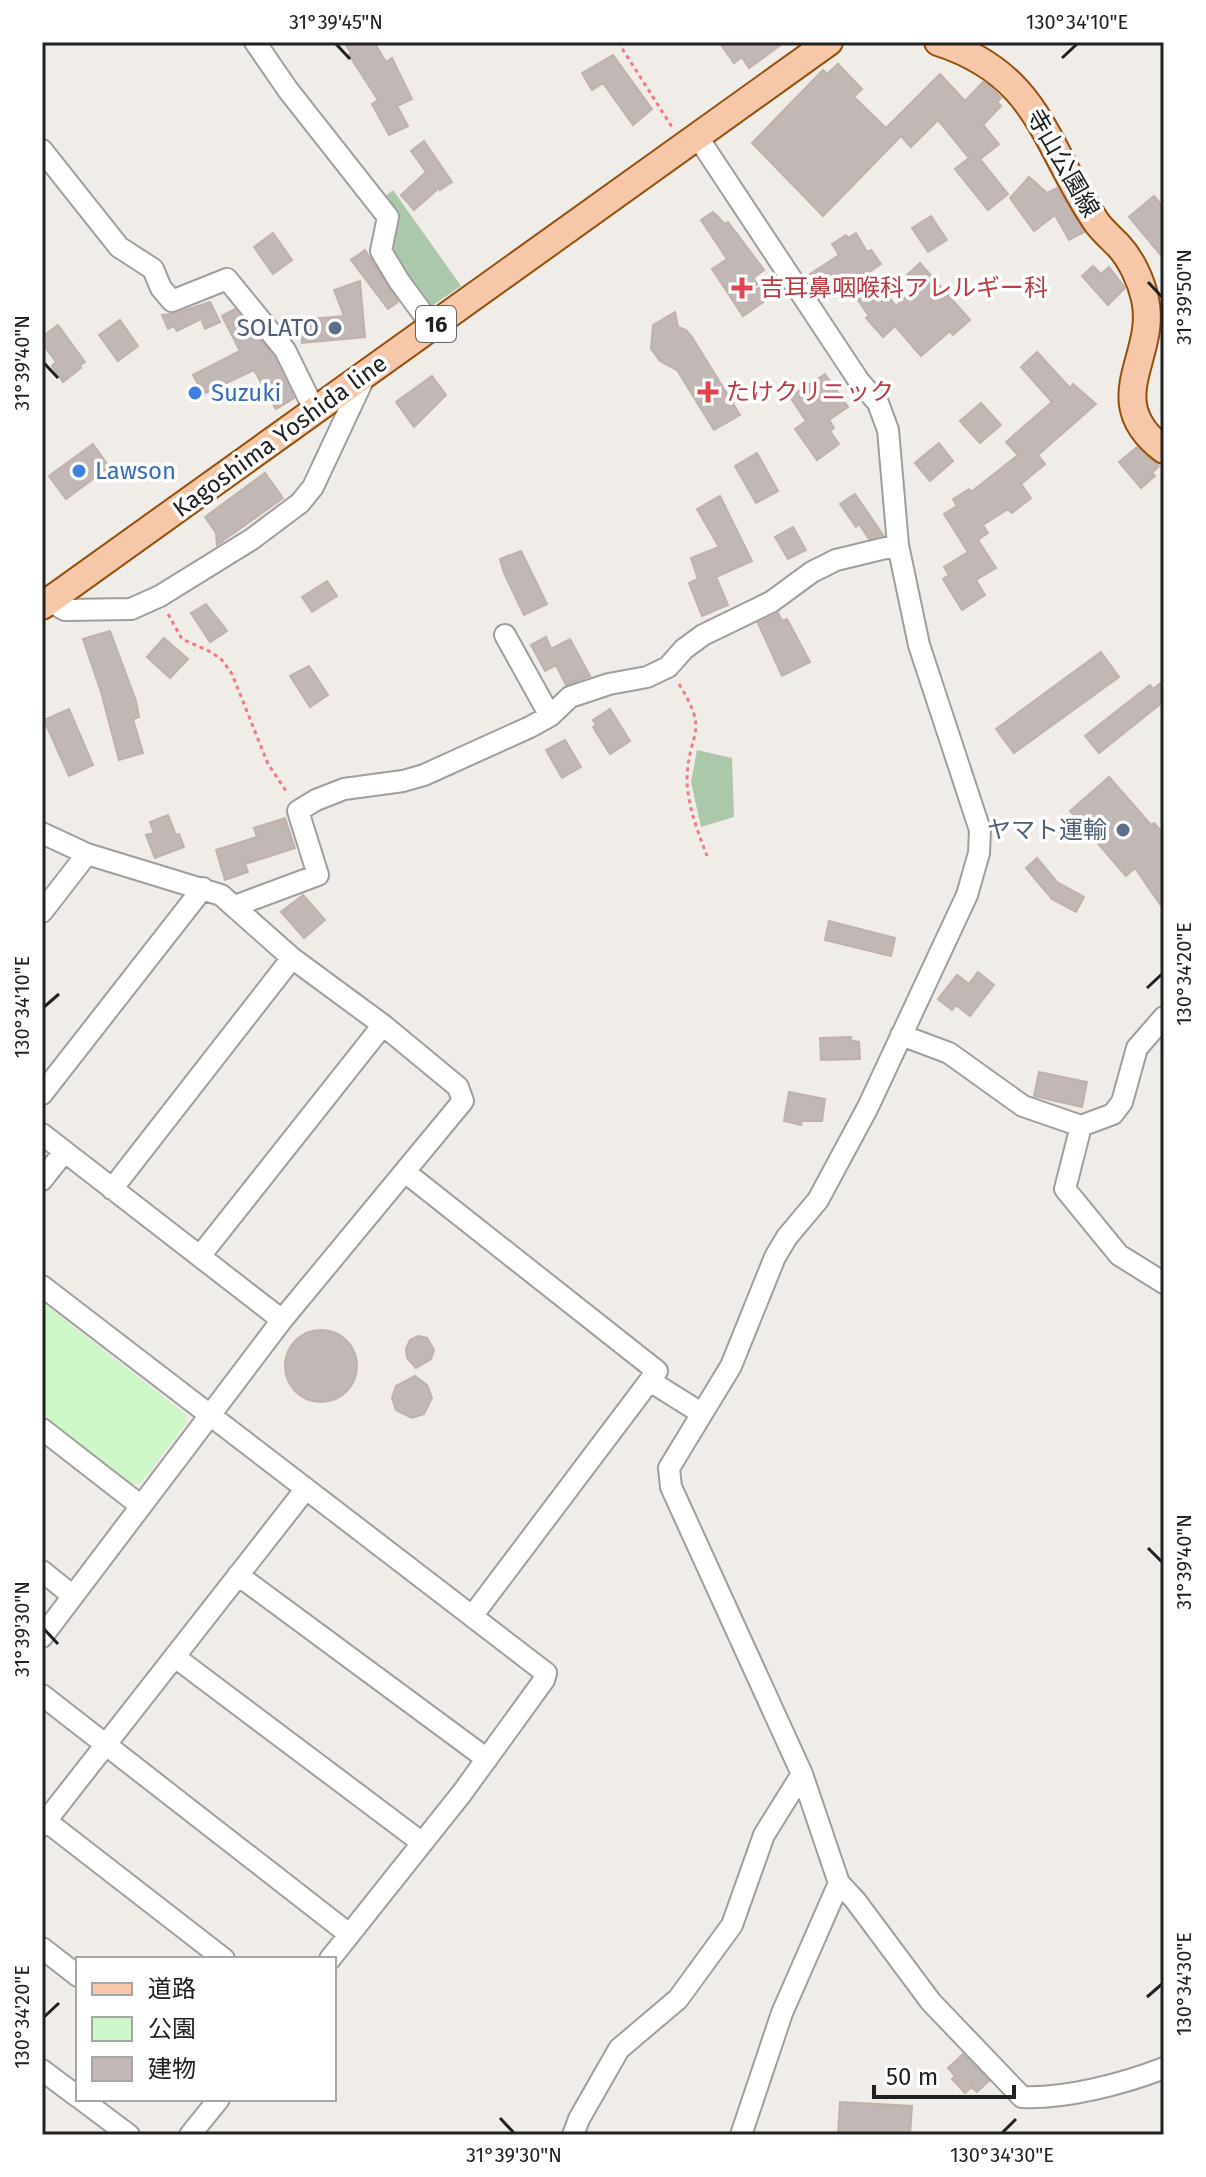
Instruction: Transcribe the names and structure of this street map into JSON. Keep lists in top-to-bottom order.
{
  "streets": {
    "main road": ["寺山公園線", "16", "Kagoshima Yoshida line"]
  },
  "places": {
    "health": ["吉耳鼻咽喉科アレルギー科", "たけクリニック"],
    "other": [
      "SOLATO",
      "Suzuki",
      "Lawson",
      "ヤマト運輸"
    ]
  },
  "legend": ["道路", "公園", "建物"],
  "scale_bar": "50 m",
  "coordinates": [
    "31°39'45\"N",
    "130°34'10\"E",
    "31°39'50\"N",
    "31°39'40\"N",
    "130°34'20\"E",
    "31°39'30\"N",
    "130°34'30\"E"
  ]
}
